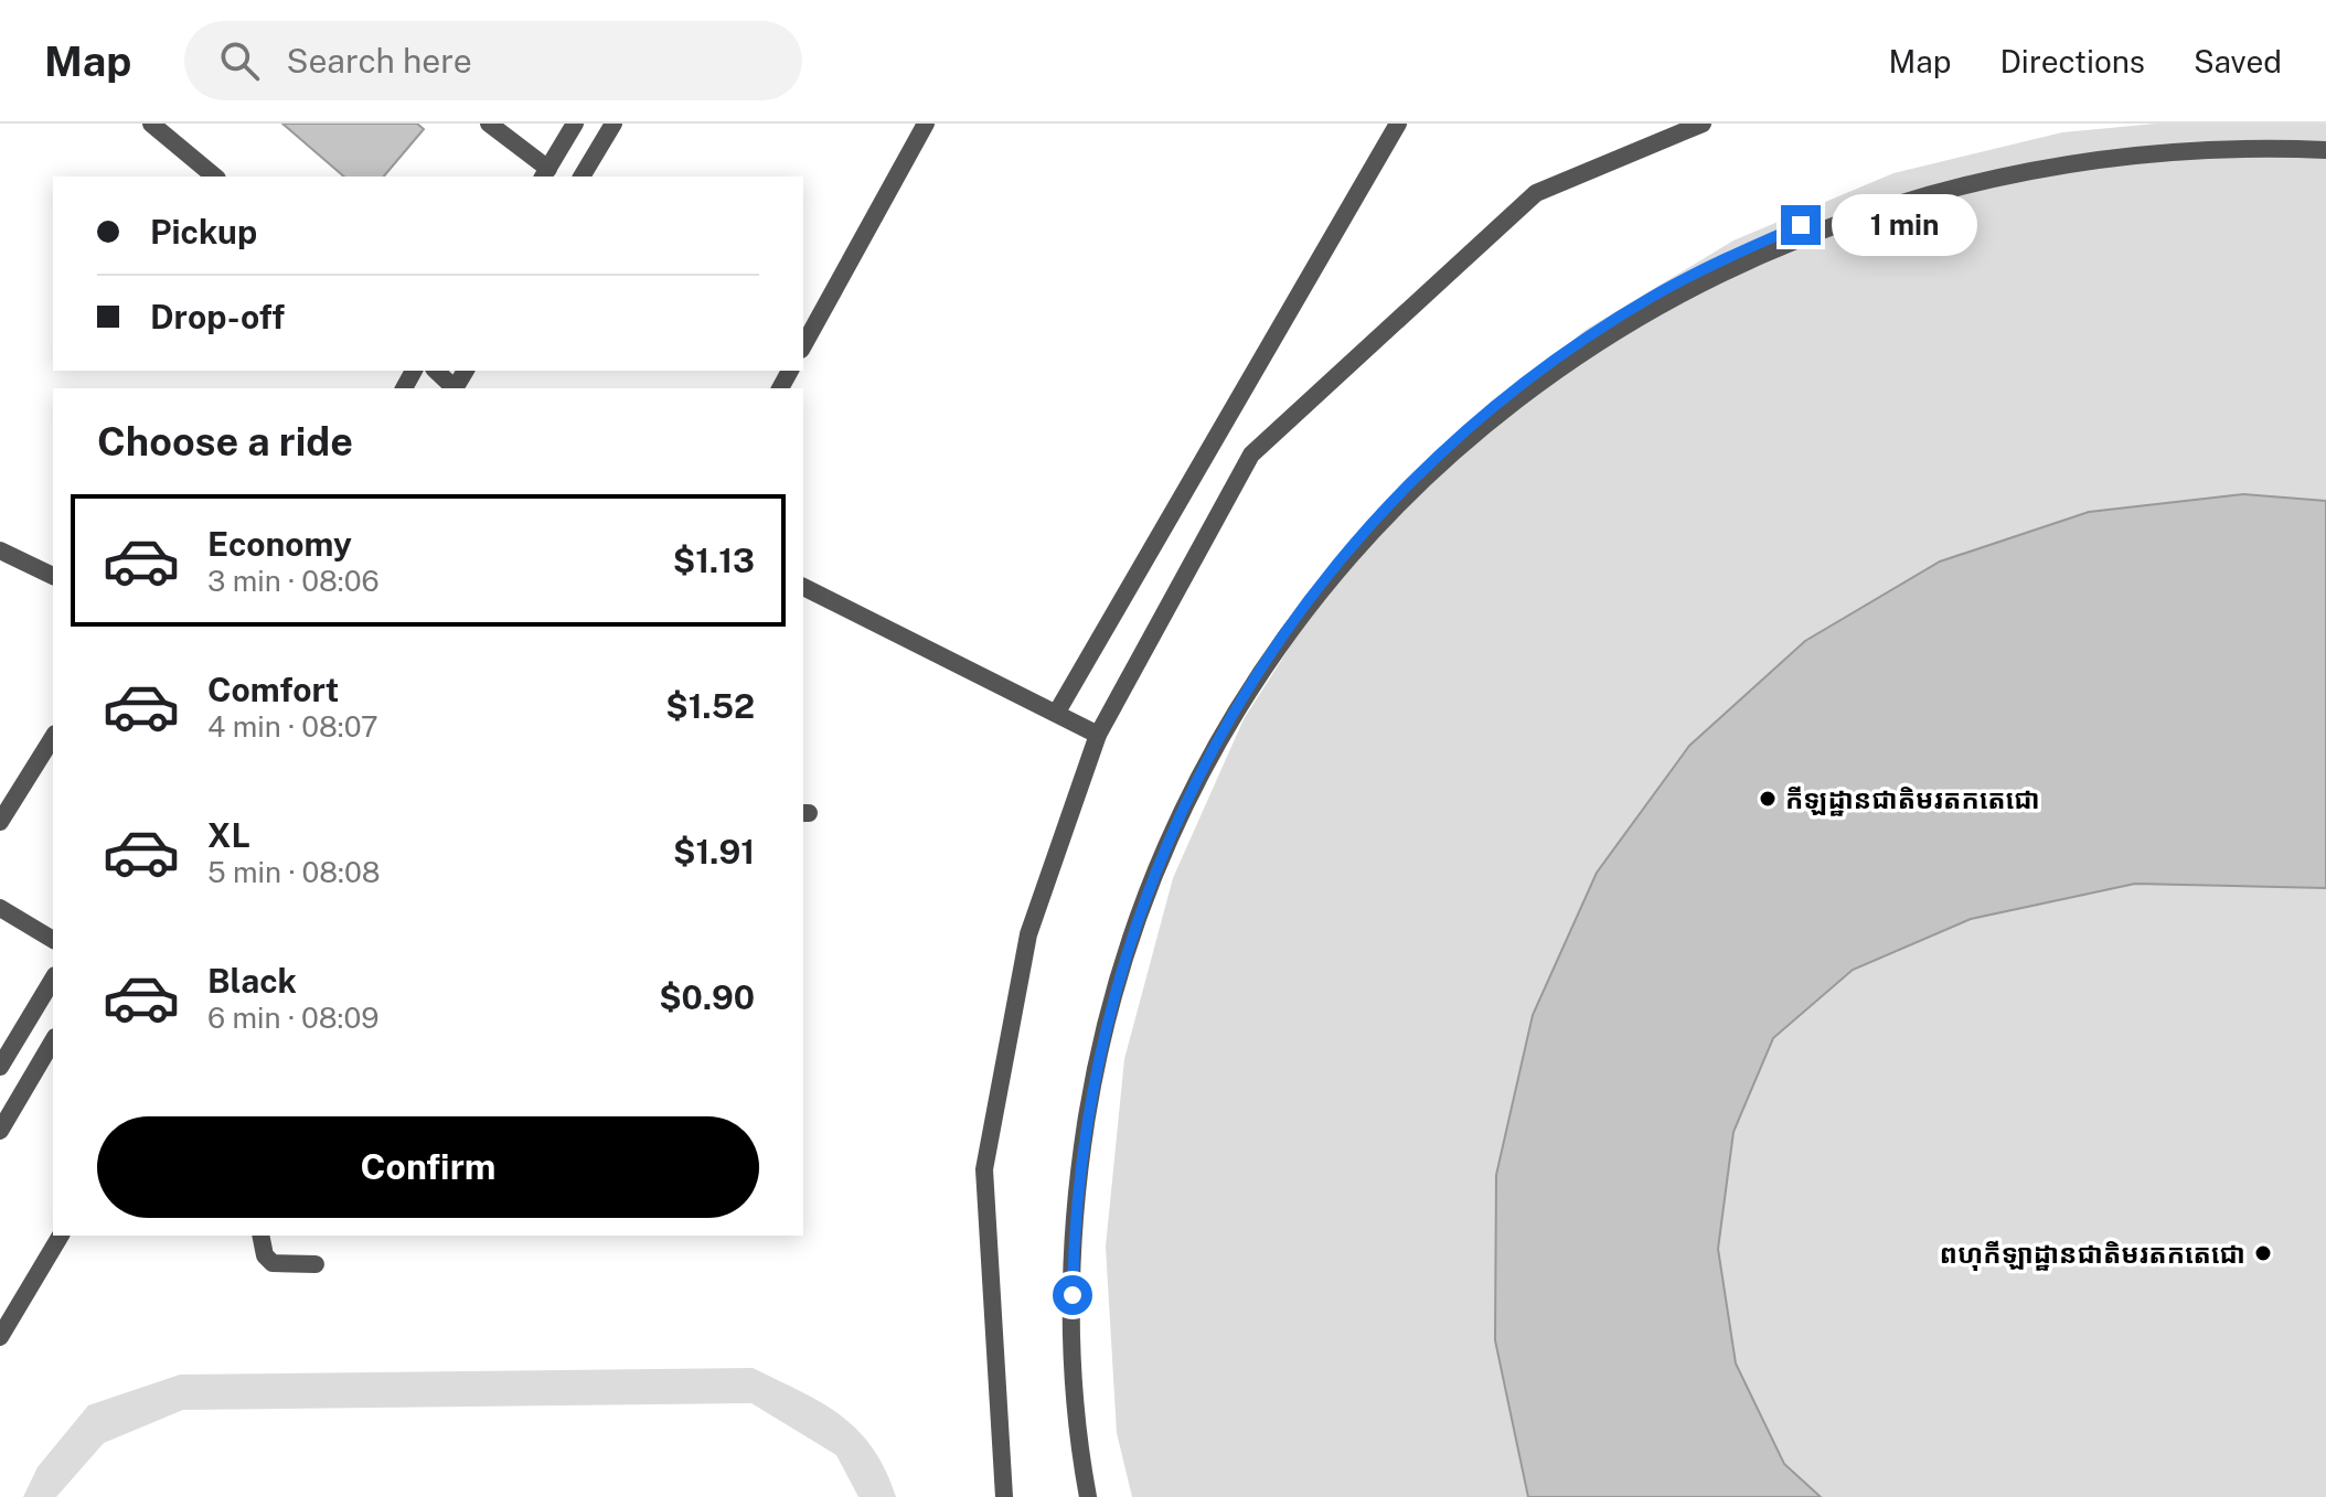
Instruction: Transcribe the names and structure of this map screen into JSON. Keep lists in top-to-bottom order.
{
  "places": ["កីឡដ្ឋានជាតិមរតកតេជោ", "ពហុកីឡាដ្ឋានជាតិមរតកតេជោ"],
  "page": {
    "header": "Map",
    "search": "Search here",
    "nav": ["Map", "Directions", "Saved"],
    "banner": ["Pickup", "Drop-off"],
    "bubble": "1 min",
    "heading": "Choose a ride",
    "list": [
      {
        "name": "Economy",
        "note": "3 min · 08:06",
        "value": "$1.13"
      },
      {
        "name": "Comfort",
        "note": "4 min · 08:07",
        "value": "$1.52"
      },
      {
        "name": "XL",
        "note": "5 min · 08:08",
        "value": "$1.91"
      },
      {
        "name": "Black",
        "note": "6 min · 08:09",
        "value": "$0.90"
      }
    ],
    "buttons": "Confirm"
  }
}
